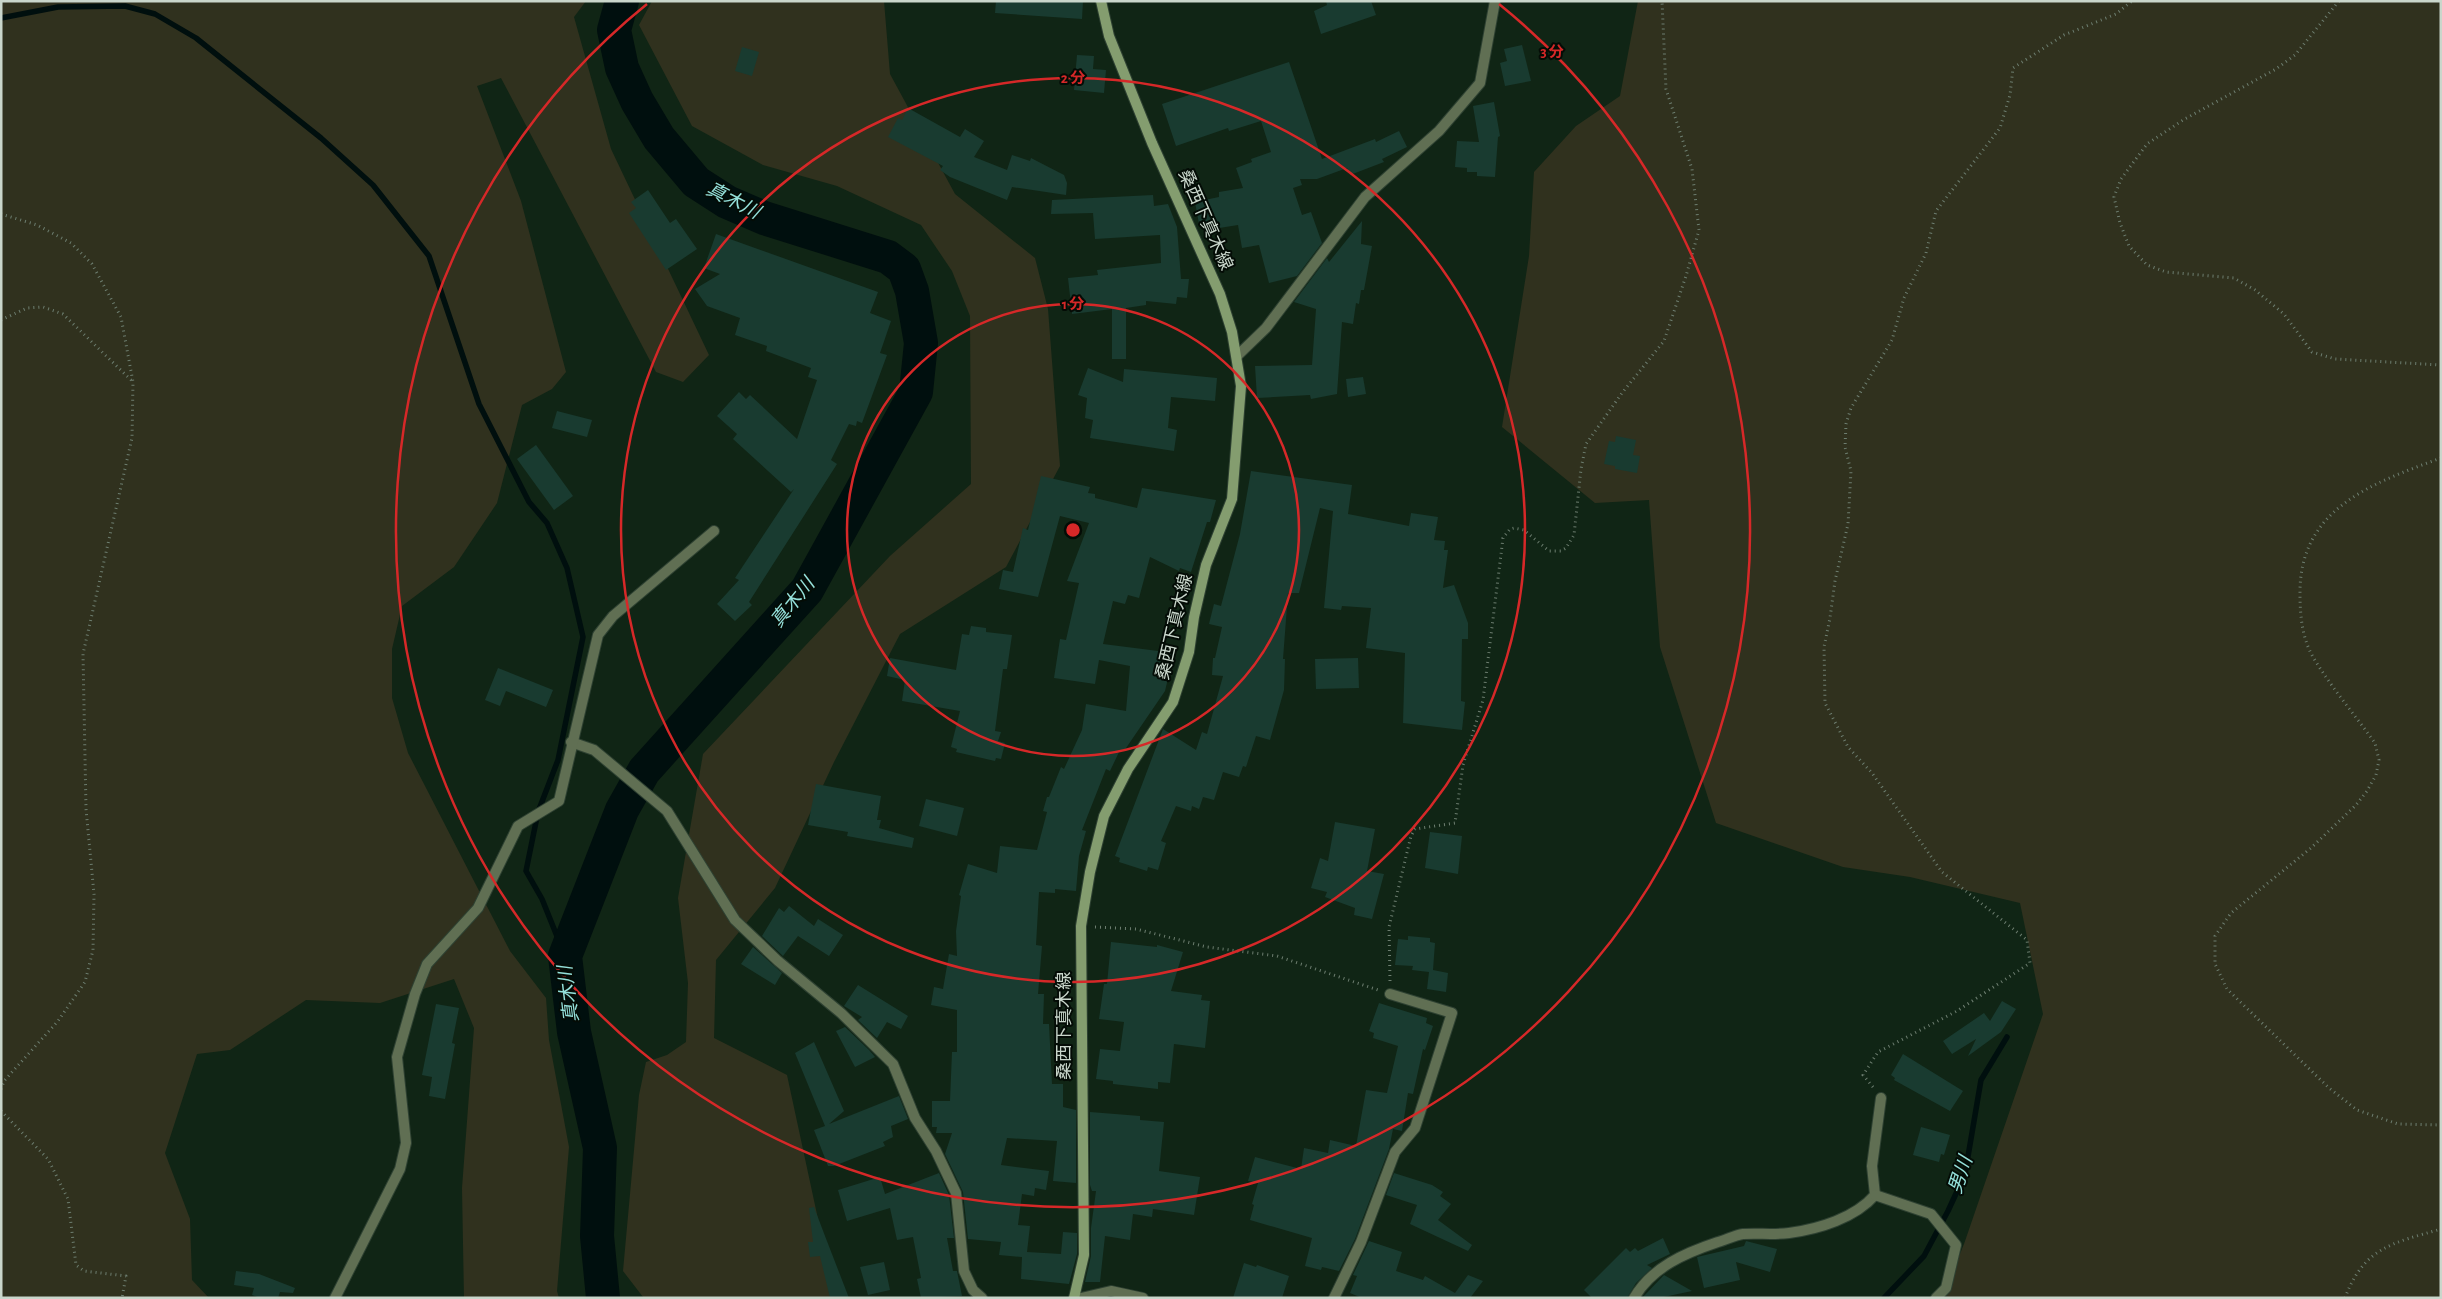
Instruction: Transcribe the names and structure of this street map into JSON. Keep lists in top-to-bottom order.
{
  "streets": {
    "main road": ["桑西下真木線"]
  },
  "water": ["真木川", "男川"],
  "rings": ["3 分", "2 分", "1 分"]
}
